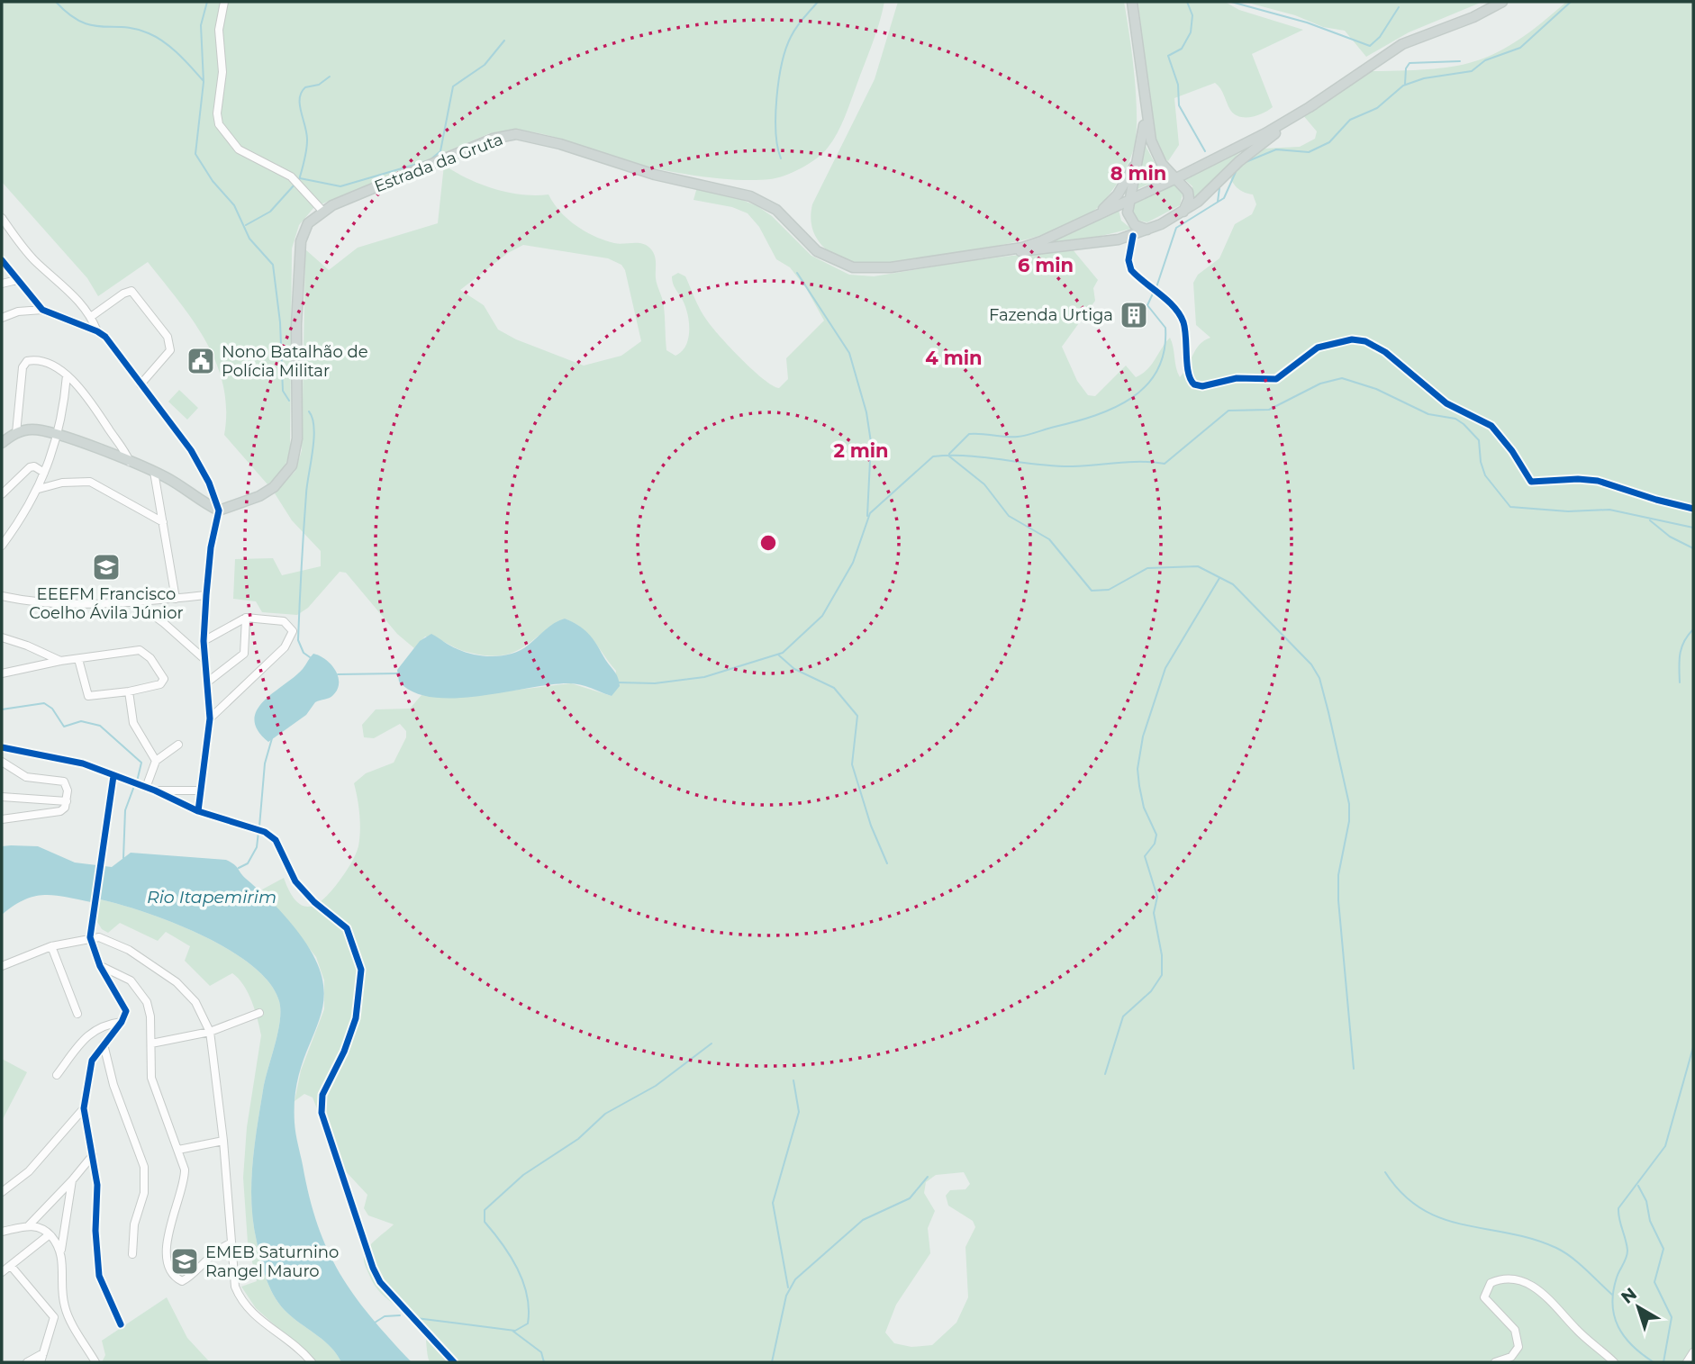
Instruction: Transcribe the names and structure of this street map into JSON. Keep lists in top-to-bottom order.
{
  "streets": {
    "main road": ["Estrada da Gruta"]
  },
  "water": ["Rio Itapemirim"],
  "places": {
    "building": ["Fazenda Urtiga"],
    "public building": ["Nono Batalhão de Polícia Militar"],
    "school or university": ["EEEFM Francisco Coelho Ávila Júnior", "EMEB Saturnino Rangel Mauro"]
  },
  "north": "top left",
  "rings": [
    "8 min",
    "6 min",
    "4 min",
    "2 min"
  ]
}
